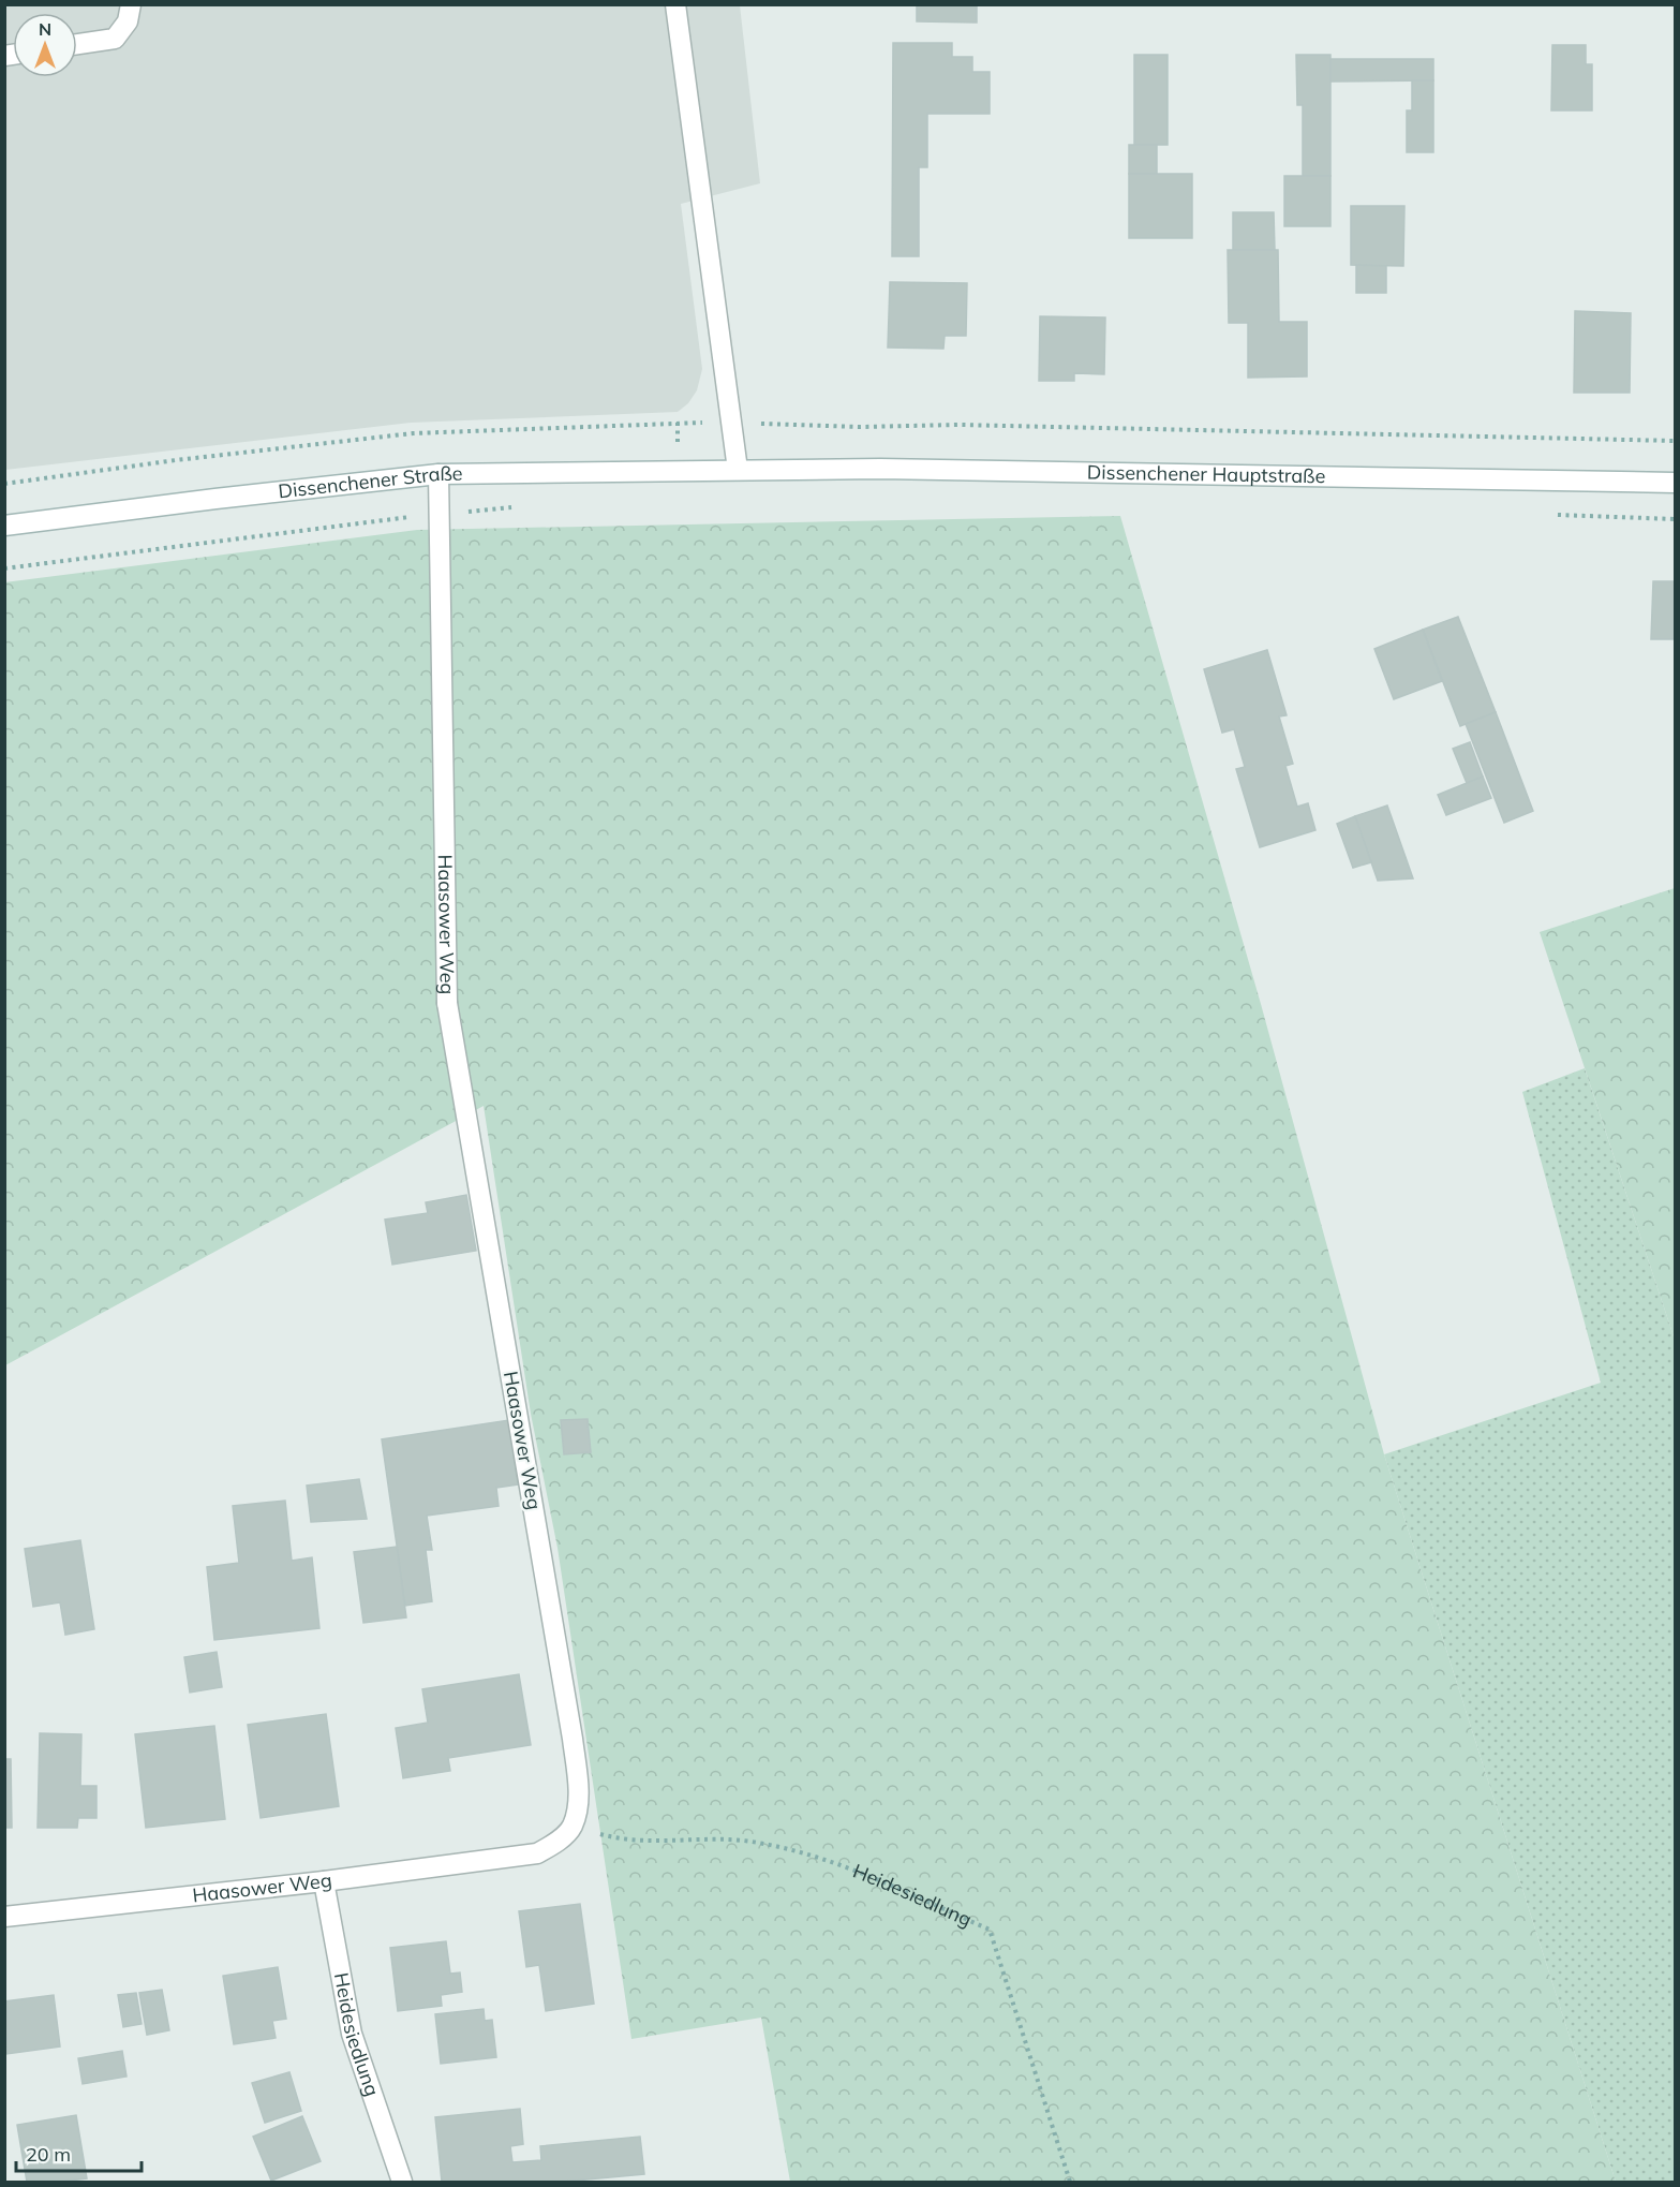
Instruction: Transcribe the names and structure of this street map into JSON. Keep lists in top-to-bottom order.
{
  "streets": {
    "street": [
      "Dissenchener Hauptstraße",
      "Dissenchener Straße",
      "Haasower Weg",
      "Heidesiedlung"
    ]
  },
  "crossings": [
    ["Dissenchener Hauptstraße", "Dissenchener Straße"],
    ["Dissenchener Straße", "Haasower Weg"],
    ["Haasower Weg", "Heidesiedlung"]
  ],
  "scale_bar": "20 m",
  "north": "top"
}
